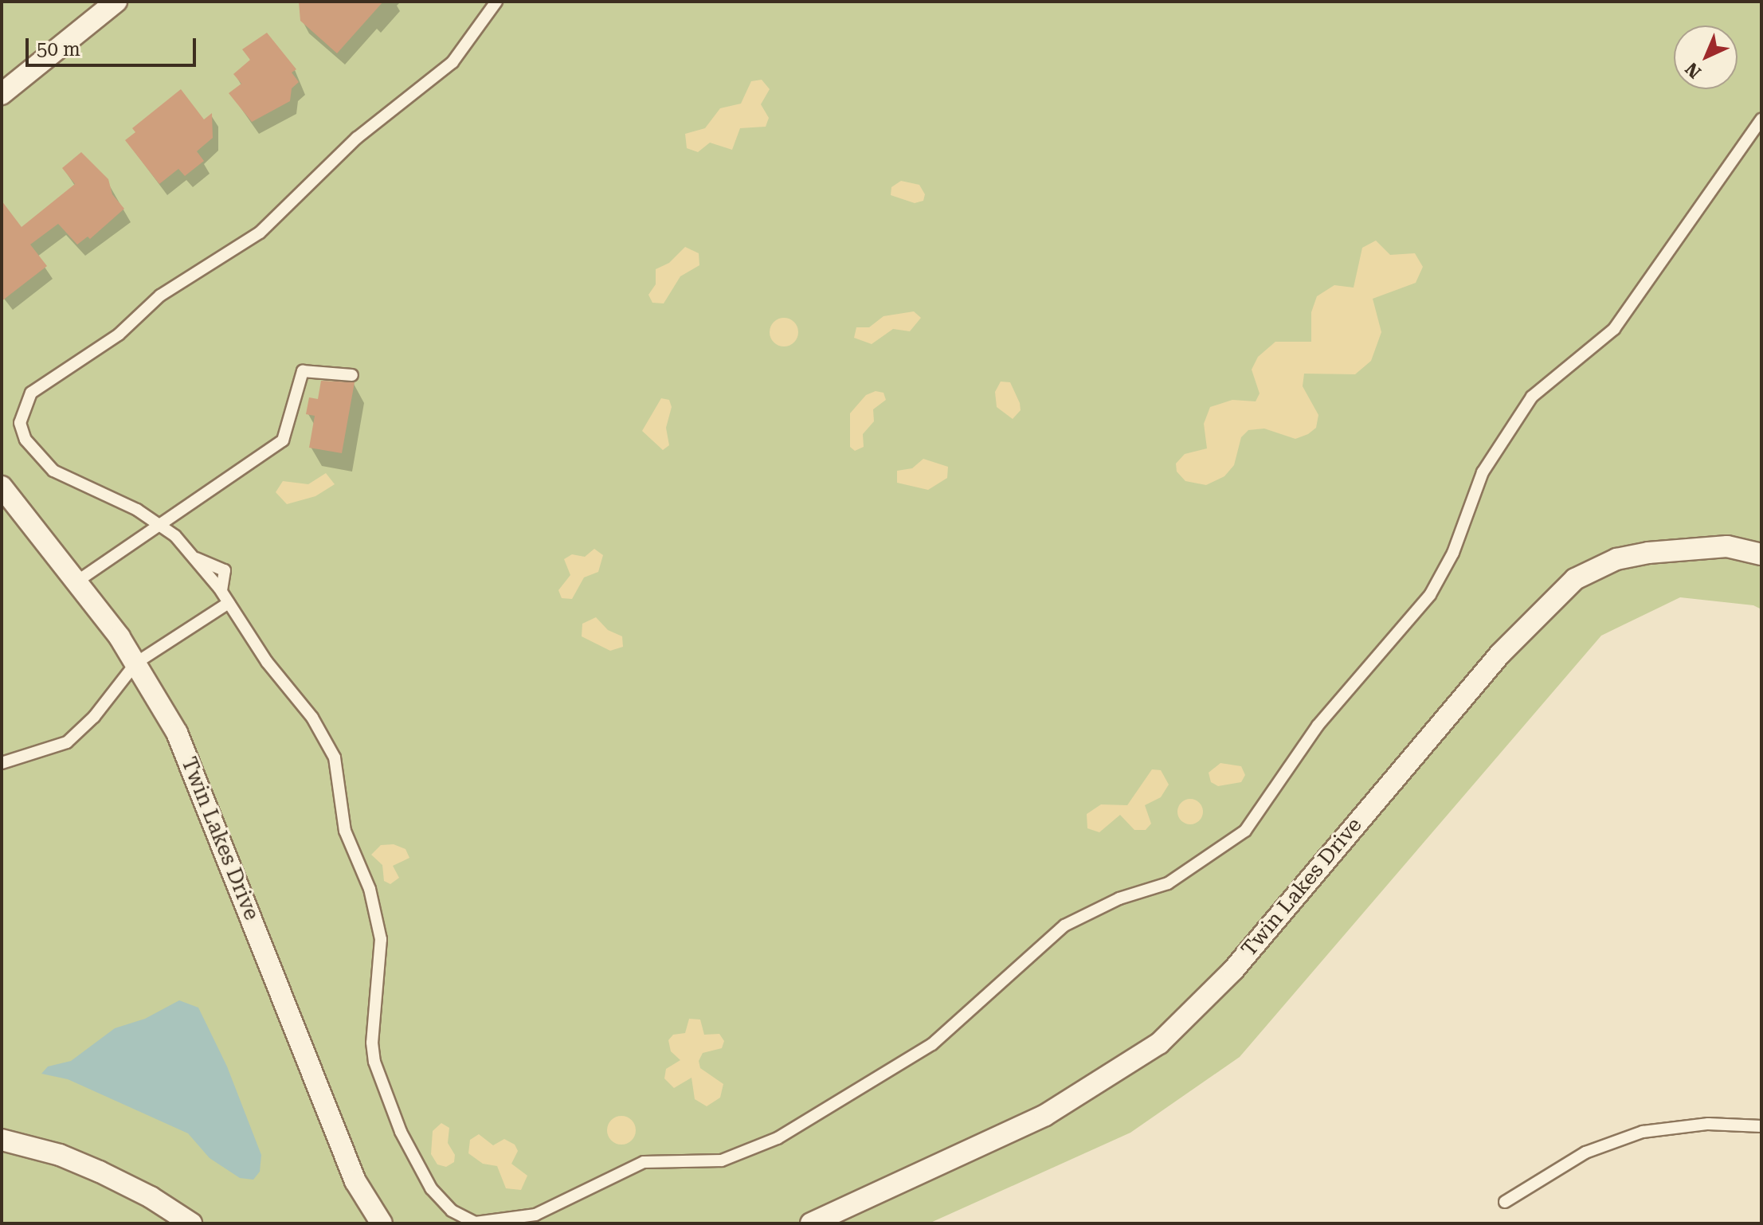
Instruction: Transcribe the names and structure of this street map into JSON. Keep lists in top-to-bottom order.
{
  "streets": {
    "street": ["Twin Lakes Drive"]
  },
  "scale_bar": "50 m",
  "north": "bottom left"
}
